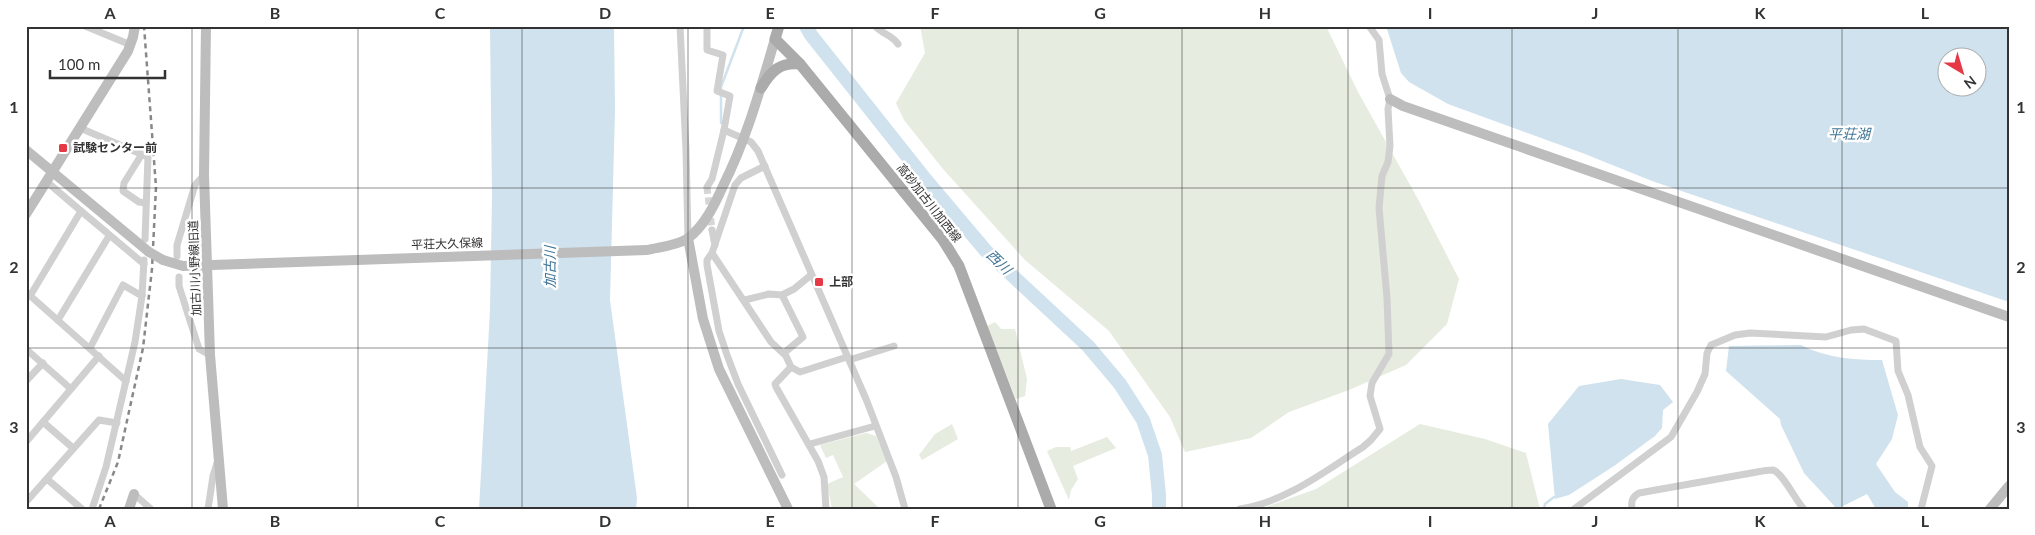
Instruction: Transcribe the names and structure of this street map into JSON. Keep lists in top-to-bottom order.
{
  "streets": {
    "main road": ["高砂加古川加西線"],
    "street": ["平荘大久保線", "加古川小野線旧道"]
  },
  "crossings": [
    ["平荘大久保線", "加古川小野線旧道"]
  ],
  "water": ["平荘湖", "西川", "加古川"],
  "places": {
    "transit": ["試験センター前", "上部"]
  },
  "scale_bar": "100 m",
  "north": "bottom right",
  "grid": {
    "columns": [
      "A",
      "B",
      "C",
      "D",
      "E",
      "F",
      "G",
      "H",
      "I",
      "J",
      "K",
      "L"
    ],
    "rows": ["1", "2", "3"]
  }
}
